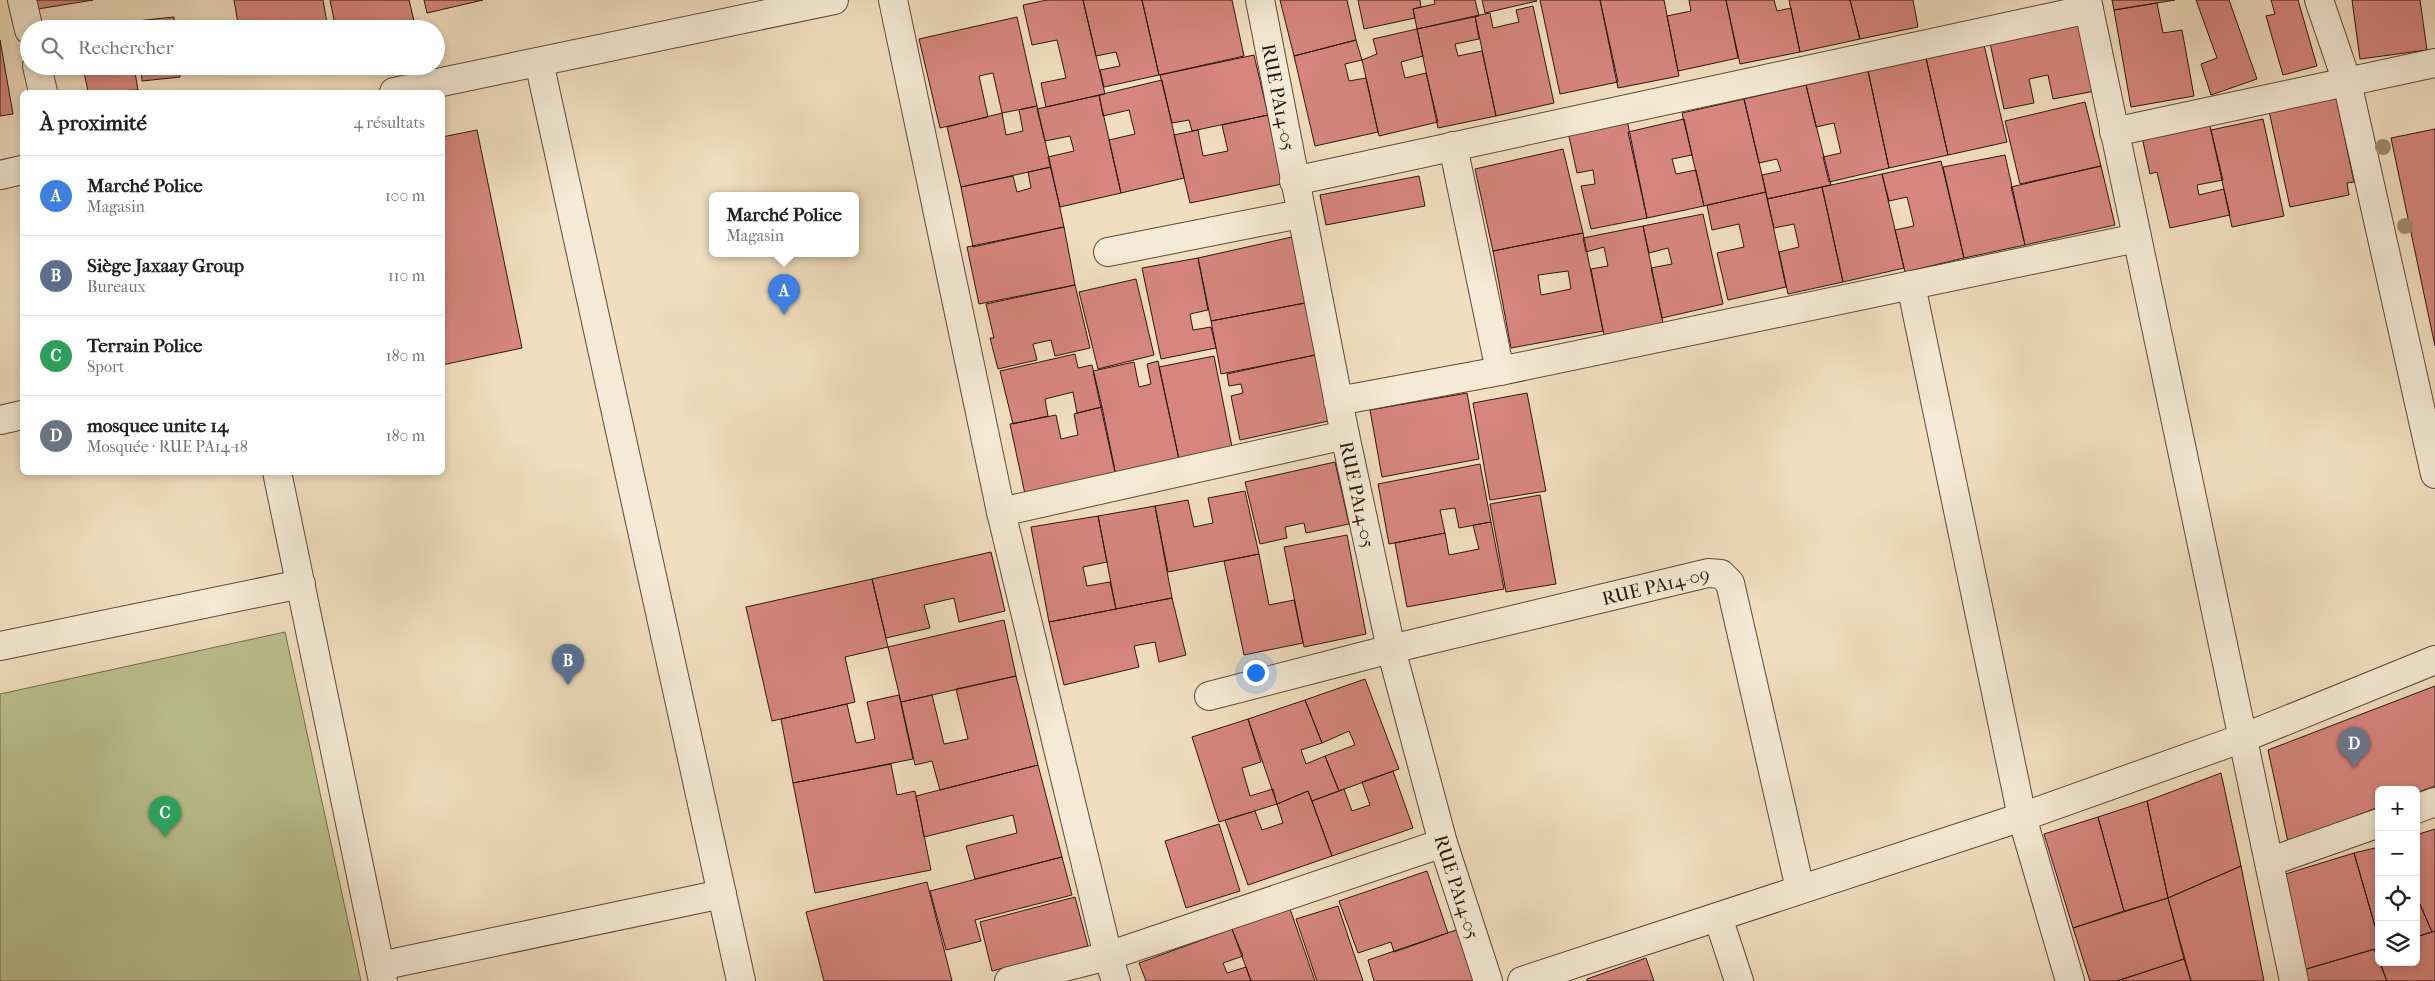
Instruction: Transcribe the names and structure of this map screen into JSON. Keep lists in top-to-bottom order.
{
  "streets": {
    "street": ["RUE PA14-05", "RUE PA14-09"]
  },
  "crossings": [
    ["RUE PA14-05", "RUE PA14-09"]
  ],
  "page": {
    "search": "Rechercher",
    "heading": ["À proximité", "4 résultats"],
    "list": [
      {
        "mark": "A",
        "name": "Marché Police",
        "note": "Magasin",
        "value": "100 m"
      },
      {
        "mark": "B",
        "name": "Siège Jaxaay Group",
        "note": "Bureaux",
        "value": "110 m"
      },
      {
        "mark": "C",
        "name": "Terrain Police",
        "note": "Sport",
        "value": "180 m"
      },
      {
        "mark": "D",
        "name": "mosquee unite 14",
        "note": "Mosquée · RUE PA14-18",
        "value": "180 m"
      }
    ],
    "popup": ["Marché Police", "Magasin"],
    "pins": [
      "A",
      "B",
      "D",
      "C"
    ],
    "map_buttons": ["+", "−"]
  }
}
